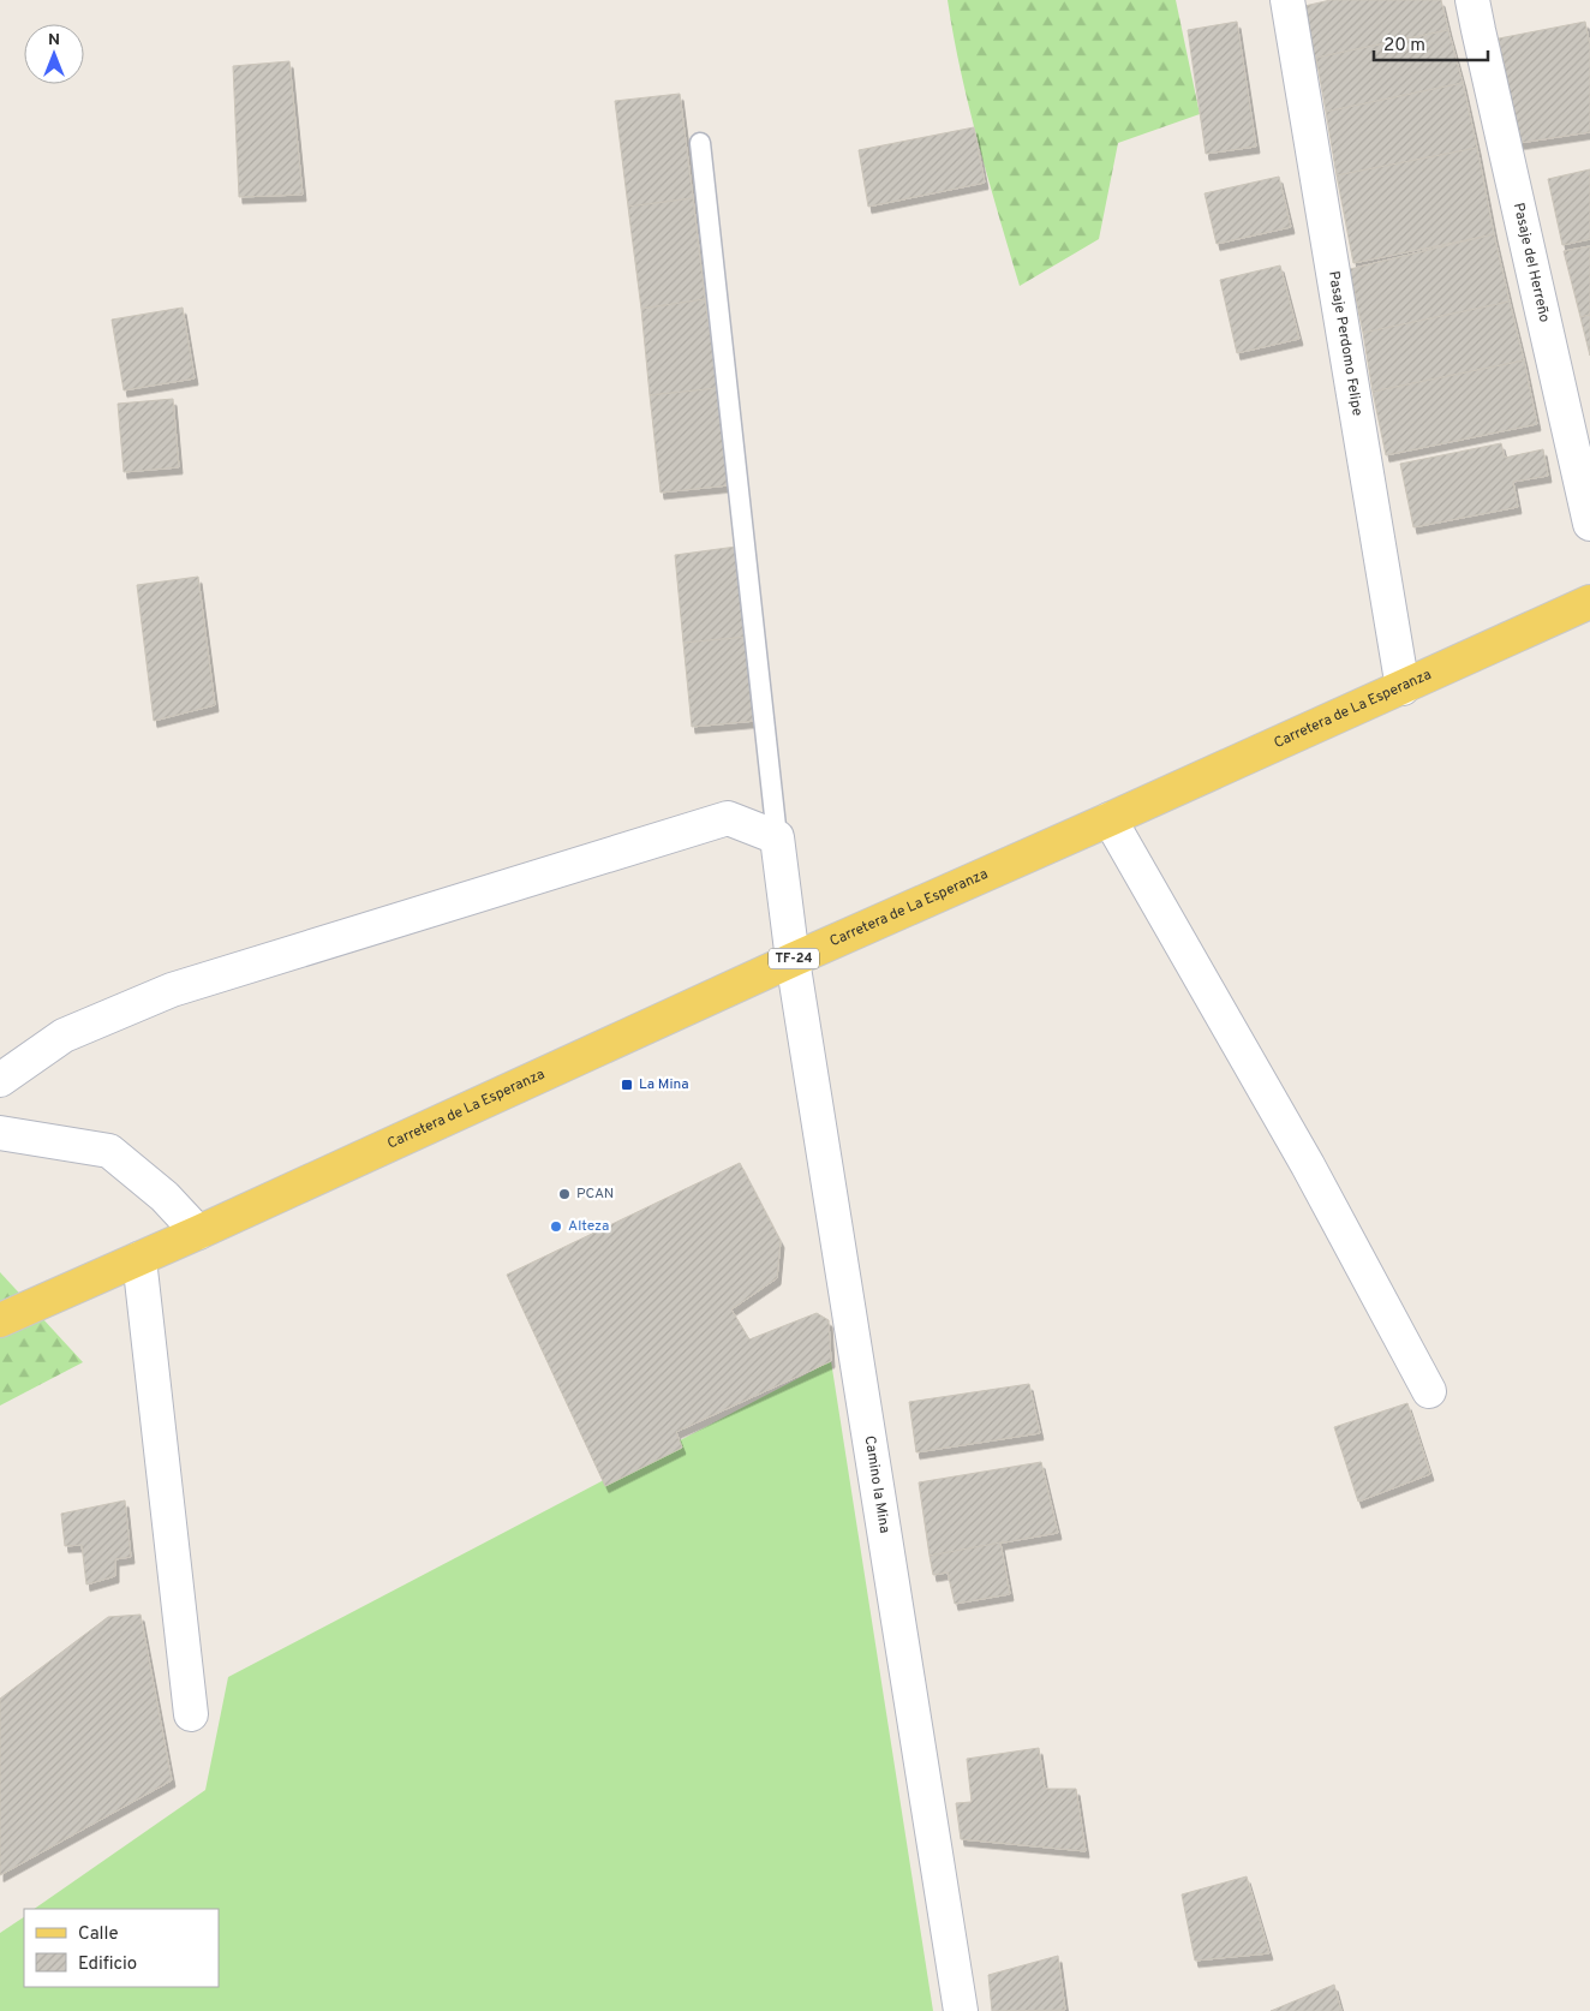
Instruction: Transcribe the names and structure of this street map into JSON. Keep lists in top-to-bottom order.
{
  "streets": {
    "main road": ["Carretera de La Esperanza", "TF-24"],
    "street": ["Pasaje del Herreño", "Pasaje Perdomo Felipe", "Camino la Mina"]
  },
  "crossings": [
    ["Pasaje Perdomo Felipe", "Carretera de La Esperanza"],
    ["Carretera de La Esperanza", "Camino la Mina"]
  ],
  "places": {
    "transit": ["La Mina"],
    "other": ["PCAN", "Alteza"]
  },
  "legend": ["Calle", "Edificio"],
  "scale_bar": "20 m",
  "north": "top"
}
